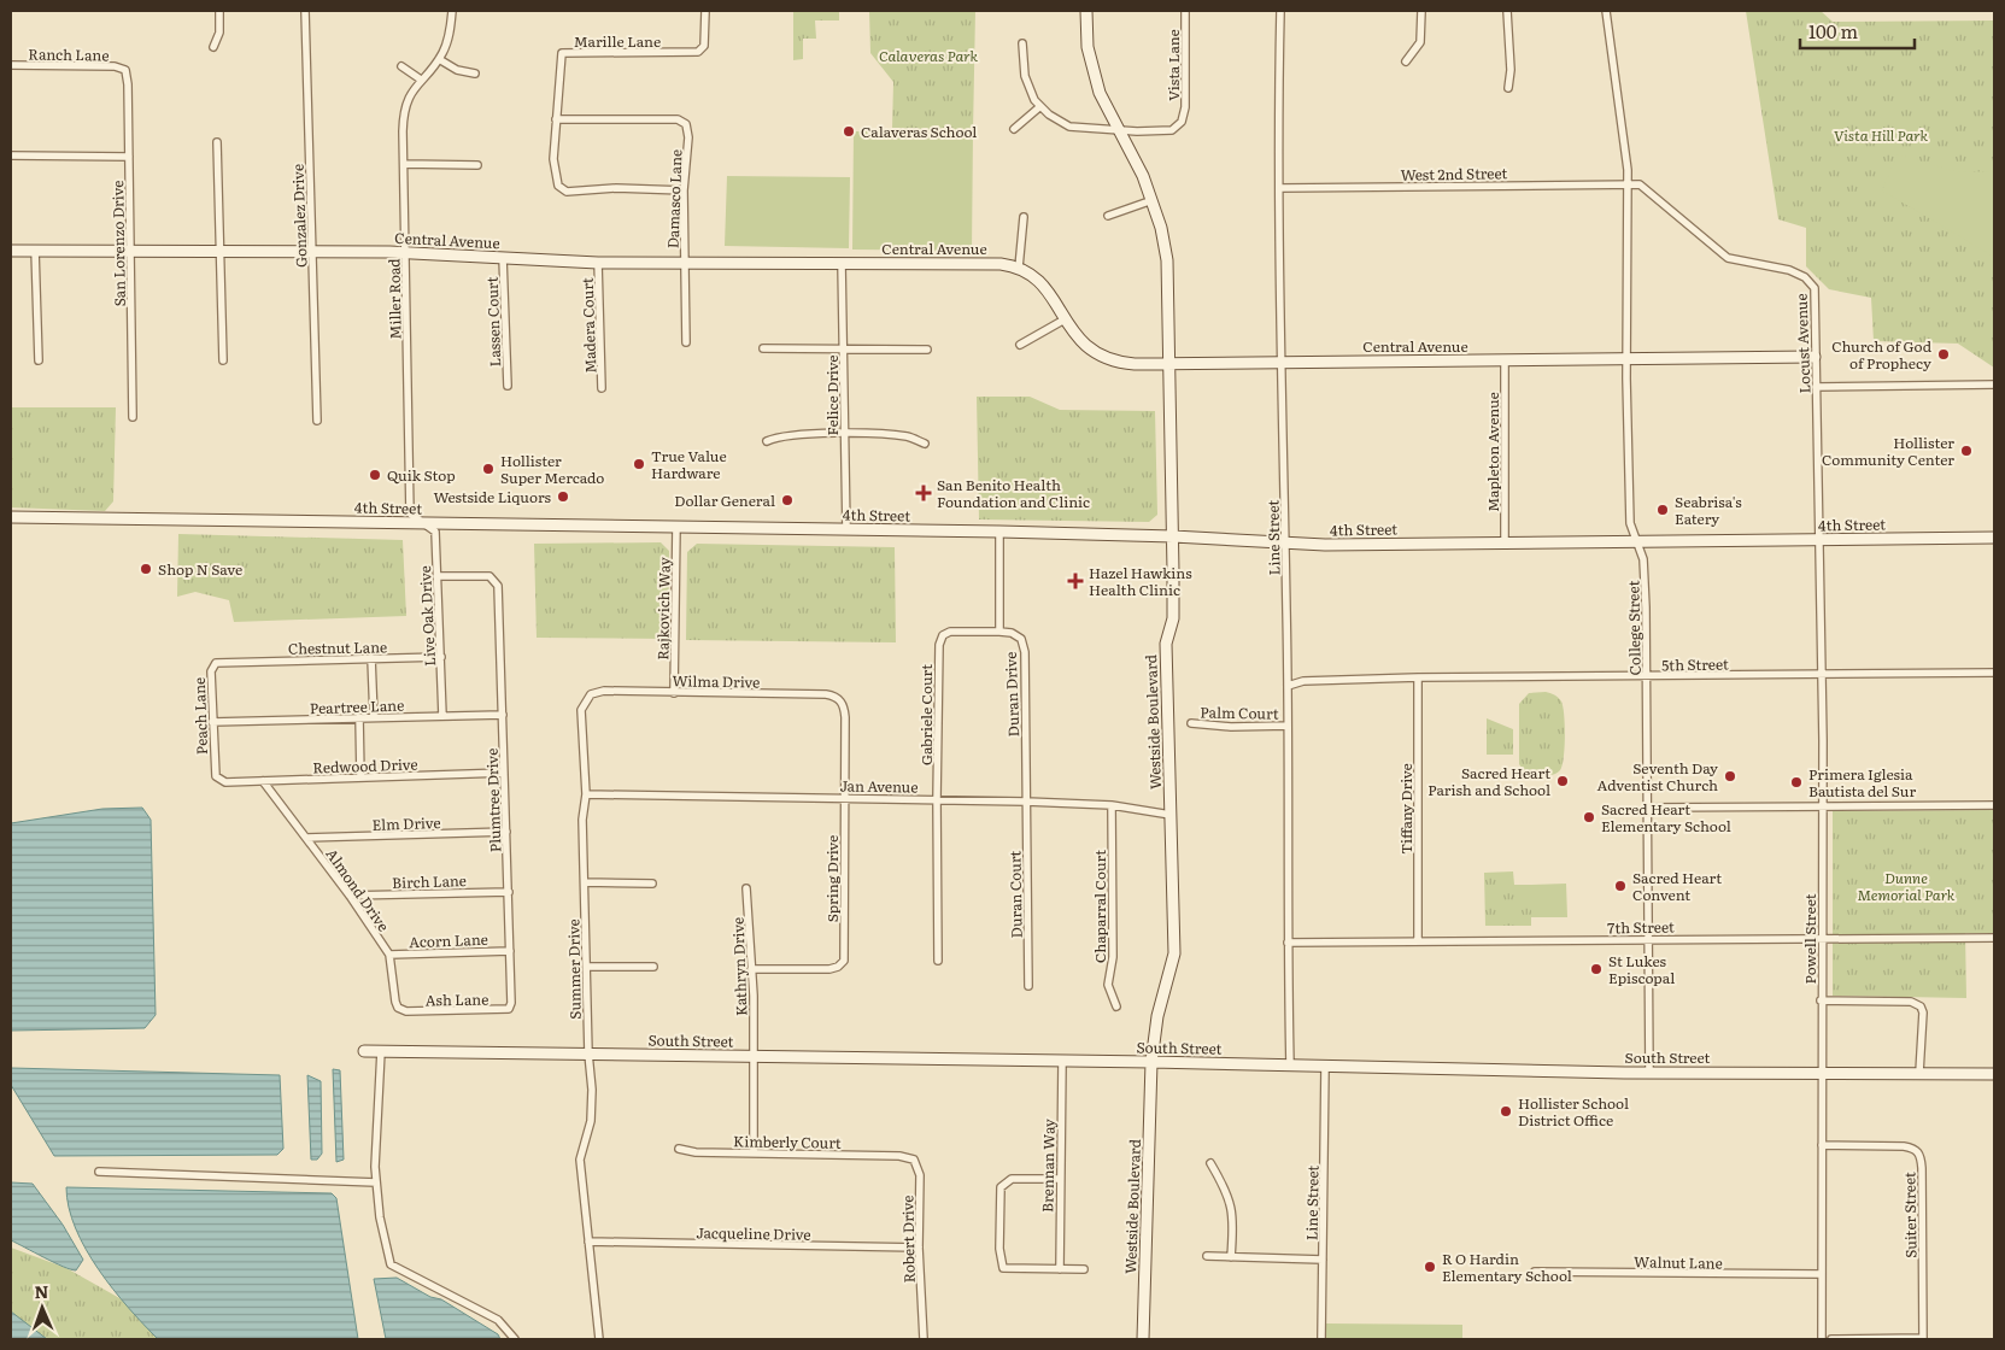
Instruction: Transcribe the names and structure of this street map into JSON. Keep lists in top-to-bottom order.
{
  "streets": {
    "street": [
      "Marille Lane",
      "Ranch Lane",
      "Vista Lane",
      "West 2nd Street",
      "Damasco Lane",
      "Gonzalez Drive",
      "Central Avenue",
      "San Lorenzo Drive",
      "Miller Road",
      "Lassen Court",
      "Madera Court",
      "Locust Avenue",
      "Felice Drive",
      "Mapleton Avenue",
      "4th Street",
      "Line Street",
      "Rajkovich Way",
      "Live Oak Drive",
      "College Street",
      "Chestnut Lane",
      "5th Street",
      "Wilma Drive",
      "Duran Drive",
      "Peartree Lane",
      "Palm Court",
      "Gabriele Court",
      "Peach Lane",
      "Westside Boulevard",
      "Redwood Drive",
      "Jan Avenue",
      "Plumtree Drive",
      "Tiffany Drive",
      "Elm Drive",
      "Spring Drive",
      "Birch Lane",
      "Almond Drive",
      "Duran Court",
      "Chaparral Court",
      "7th Street",
      "Powell Street",
      "Acorn Lane",
      "Kathryn Drive",
      "Summer Drive",
      "Ash Lane",
      "South Street",
      "Kimberly Court",
      "Brennan Way",
      "Suiter Street",
      "Jacqueline Drive",
      "Robert Drive",
      "Walnut Lane"
    ]
  },
  "crossings": [
    ["Marille Lane", "Damasco Lane"],
    ["Ranch Lane", "San Lorenzo Drive"],
    ["Vista Lane", "Westside Boulevard"],
    ["West 2nd Street", "Locust Avenue"],
    ["West 2nd Street", "Line Street"],
    ["West 2nd Street", "College Street"],
    ["Damasco Lane", "Central Avenue"],
    ["Gonzalez Drive", "Central Avenue"],
    ["Central Avenue", "San Lorenzo Drive"],
    ["Central Avenue", "Miller Road"],
    ["Central Avenue", "Lassen Court"],
    ["Central Avenue", "Madera Court"],
    ["Central Avenue", "Locust Avenue"],
    ["Central Avenue", "Felice Drive"],
    ["Central Avenue", "Mapleton Avenue"],
    ["Central Avenue", "Line Street"],
    ["Central Avenue", "College Street"],
    ["Central Avenue", "Westside Boulevard"],
    ["Miller Road", "4th Street"],
    ["Miller Road", "Live Oak Drive"],
    ["Locust Avenue", "4th Street"],
    ["Locust Avenue", "College Street"],
    ["Locust Avenue", "Powell Street"],
    ["Felice Drive", "4th Street"],
    ["Mapleton Avenue", "4th Street"],
    ["4th Street", "Line Street"],
    ["4th Street", "Rajkovich Way"],
    ["4th Street", "Live Oak Drive"],
    ["4th Street", "College Street"],
    ["4th Street", "Duran Drive"],
    ["4th Street", "Westside Boulevard"],
    ["4th Street", "Powell Street"],
    ["Line Street", "5th Street"],
    ["Line Street", "Palm Court"],
    ["Line Street", "7th Street"],
    ["Line Street", "South Street"],
    ["Rajkovich Way", "Wilma Drive"],
    ["Live Oak Drive", "Chestnut Lane"],
    ["Live Oak Drive", "Peartree Lane"],
    ["Live Oak Drive", "Plumtree Drive"],
    ["College Street", "5th Street"],
    ["College Street", "7th Street"],
    ["College Street", "South Street"],
    ["Chestnut Lane", "Peach Lane"],
    ["5th Street", "Tiffany Drive"],
    ["5th Street", "Powell Street"],
    ["Wilma Drive", "Spring Drive"],
    ["Wilma Drive", "Summer Drive"],
    ["Duran Drive", "Gabriele Court"],
    ["Duran Drive", "Jan Avenue"],
    ["Duran Drive", "Duran Court"],
    ["Peartree Lane", "Peach Lane"],
    ["Peartree Lane", "Plumtree Drive"],
    ["Gabriele Court", "Jan Avenue"],
    ["Peach Lane", "Redwood Drive"],
    ["Westside Boulevard", "Jan Avenue"],
    ["Westside Boulevard", "South Street"],
    ["Redwood Drive", "Plumtree Drive"],
    ["Redwood Drive", "Almond Drive"],
    ["Jan Avenue", "Spring Drive"],
    ["Jan Avenue", "Duran Court"],
    ["Jan Avenue", "Chaparral Court"],
    ["Jan Avenue", "Summer Drive"],
    ["Plumtree Drive", "Elm Drive"],
    ["Plumtree Drive", "Birch Lane"],
    ["Plumtree Drive", "Acorn Lane"],
    ["Plumtree Drive", "Ash Lane"],
    ["Tiffany Drive", "7th Street"],
    ["Elm Drive", "Almond Drive"],
    ["Spring Drive", "Kathryn Drive"],
    ["Birch Lane", "Almond Drive"],
    ["Almond Drive", "Acorn Lane"],
    ["Almond Drive", "Ash Lane"],
    ["7th Street", "Powell Street"],
    ["Powell Street", "South Street"],
    ["Powell Street", "Suiter Street"],
    ["Powell Street", "Walnut Lane"],
    ["Kathryn Drive", "South Street"],
    ["Kathryn Drive", "Kimberly Court"],
    ["Summer Drive", "South Street"],
    ["Summer Drive", "Jacqueline Drive"],
    ["South Street", "Brennan Way"],
    ["Kimberly Court", "Robert Drive"],
    ["Jacqueline Drive", "Robert Drive"]
  ],
  "parks": ["Calaveras Park", "Vista Hill Park", "Dunne Memorial Park"],
  "places": {
    "other": [
      "Calaveras School",
      "Church of God of Prophecy",
      "Hollister Community Center",
      "True Value Hardware",
      "Hollister Super Mercado",
      "Quik Stop",
      "Westside Liquors",
      "Dollar General",
      "Seabrisa's Eatery",
      "Shop N Save",
      "Seventh Day Adventist Church",
      "Sacred Heart Parish and School",
      "Primera Iglesia Bautista del Sur",
      "Sacred Heart Elementary School",
      "Sacred Heart Convent",
      "St Lukes Episcopal",
      "Hollister School District Office",
      "R O Hardin Elementary School"
    ],
    "health": ["San Benito Health Foundation and Clinic", "Hazel Hawkins Health Clinic"]
  },
  "scale_bar": "100 m",
  "north": "top"
}
